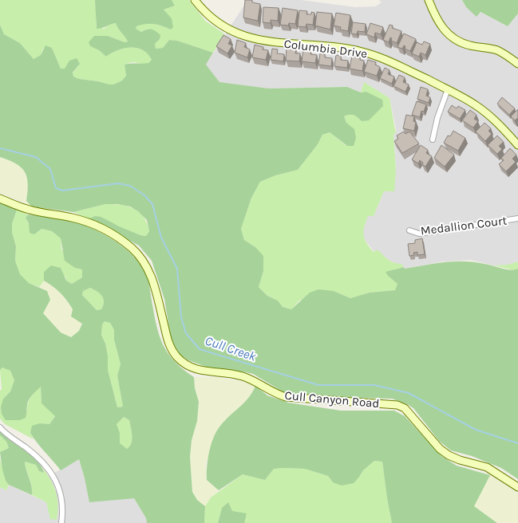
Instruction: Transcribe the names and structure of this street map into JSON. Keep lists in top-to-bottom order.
{
  "streets": {
    "street": ["Columbia Drive", "Medallion Court", "Cull Canyon Road"]
  },
  "water": ["Cull Creek"]
}
